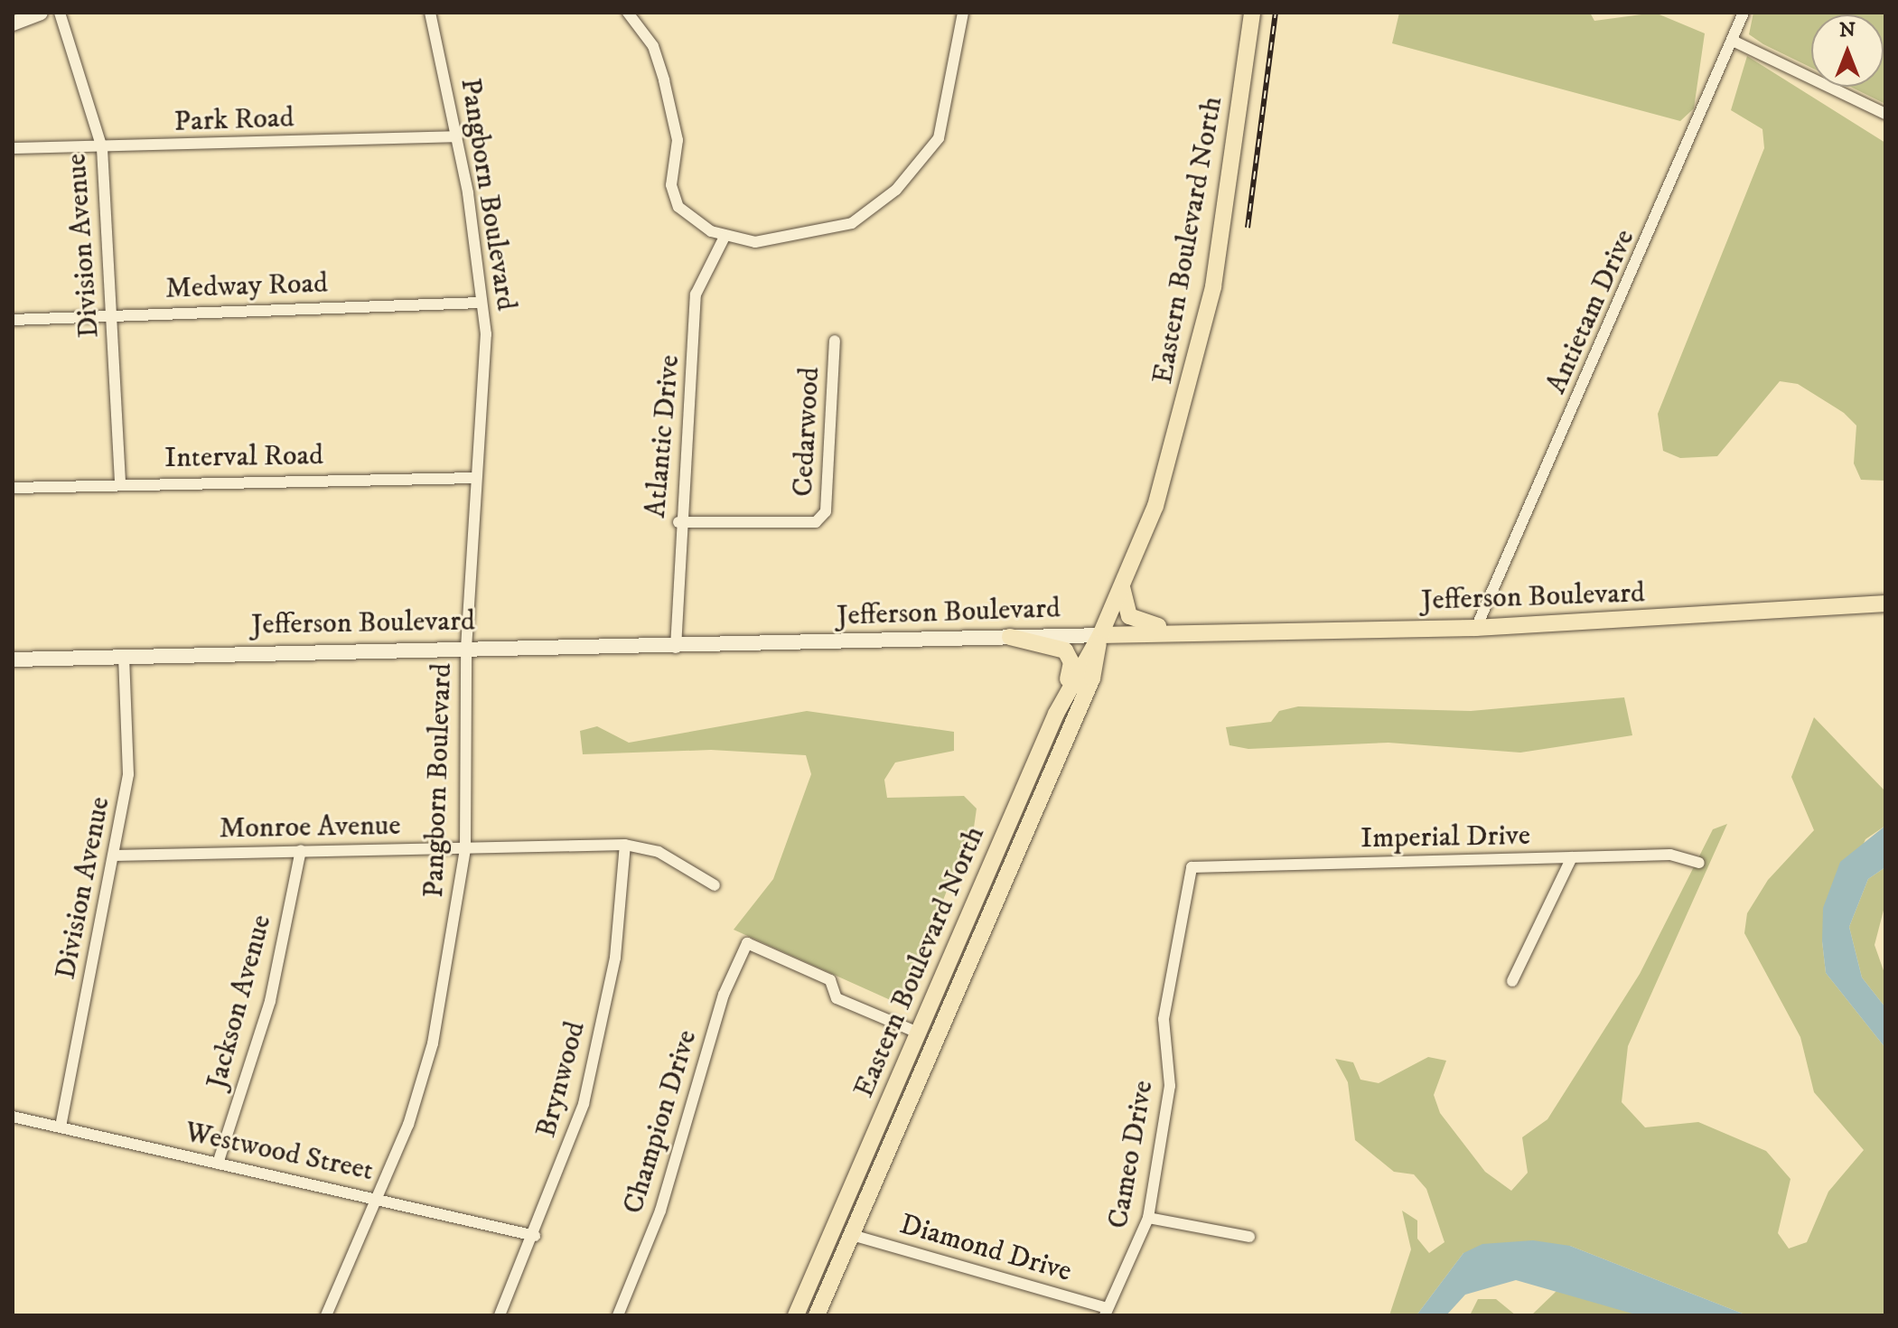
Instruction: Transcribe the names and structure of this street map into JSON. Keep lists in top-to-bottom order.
{
  "streets": {
    "main road": ["Eastern Boulevard North", "Jefferson Boulevard"],
    "street": [
      "Park Road",
      "Pangborn Boulevard",
      "Division Avenue",
      "Medway Road",
      "Antietam Drive",
      "Cedarwood",
      "Atlantic Drive",
      "Interval Road",
      "Monroe Avenue",
      "Imperial Drive",
      "Jackson Avenue",
      "Brynwood",
      "Champion Drive",
      "Westwood Street",
      "Cameo Drive",
      "Diamond Drive"
    ]
  },
  "crossings": [
    ["Park Road", "Pangborn Boulevard"],
    ["Park Road", "Division Avenue"],
    ["Pangborn Boulevard", "Medway Road"],
    ["Pangborn Boulevard", "Interval Road"],
    ["Pangborn Boulevard", "Jefferson Boulevard"],
    ["Pangborn Boulevard", "Monroe Avenue"],
    ["Pangborn Boulevard", "Westwood Street"],
    ["Eastern Boulevard North", "Jefferson Boulevard"],
    ["Eastern Boulevard North", "Champion Drive"],
    ["Eastern Boulevard North", "Diamond Drive"],
    ["Division Avenue", "Medway Road"],
    ["Division Avenue", "Interval Road"],
    ["Division Avenue", "Jefferson Boulevard"],
    ["Division Avenue", "Monroe Avenue"],
    ["Division Avenue", "Westwood Street"],
    ["Antietam Drive", "Jefferson Boulevard"],
    ["Cedarwood", "Atlantic Drive"],
    ["Atlantic Drive", "Jefferson Boulevard"],
    ["Monroe Avenue", "Jackson Avenue"],
    ["Monroe Avenue", "Brynwood"],
    ["Imperial Drive", "Cameo Drive"],
    ["Jackson Avenue", "Westwood Street"],
    ["Brynwood", "Westwood Street"],
    ["Cameo Drive", "Diamond Drive"]
  ],
  "north": "top"
}
